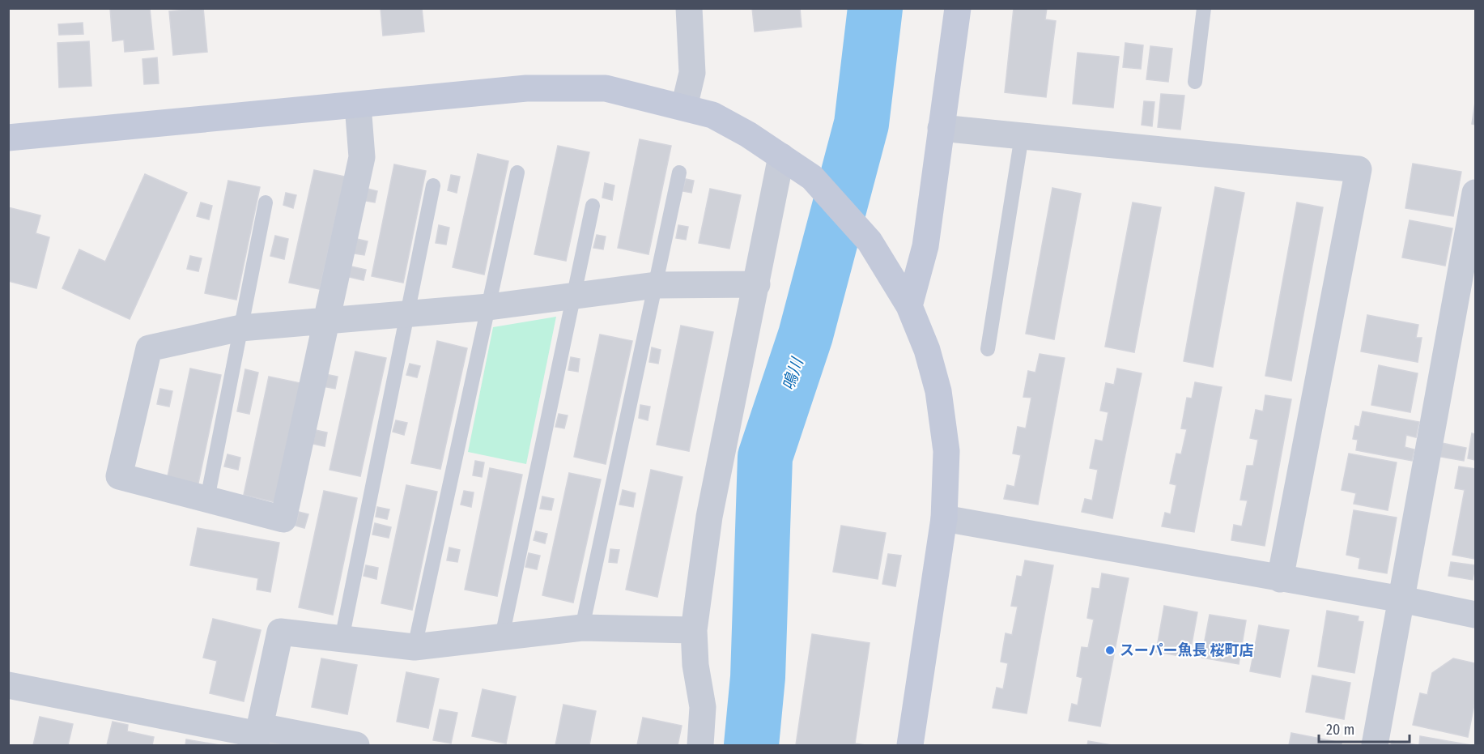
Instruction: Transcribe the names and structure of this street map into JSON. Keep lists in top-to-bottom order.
{
  "water": ["鳴川"],
  "places": ["スーパー魚長 桜町店"],
  "scale_bar": "20 m"
}
